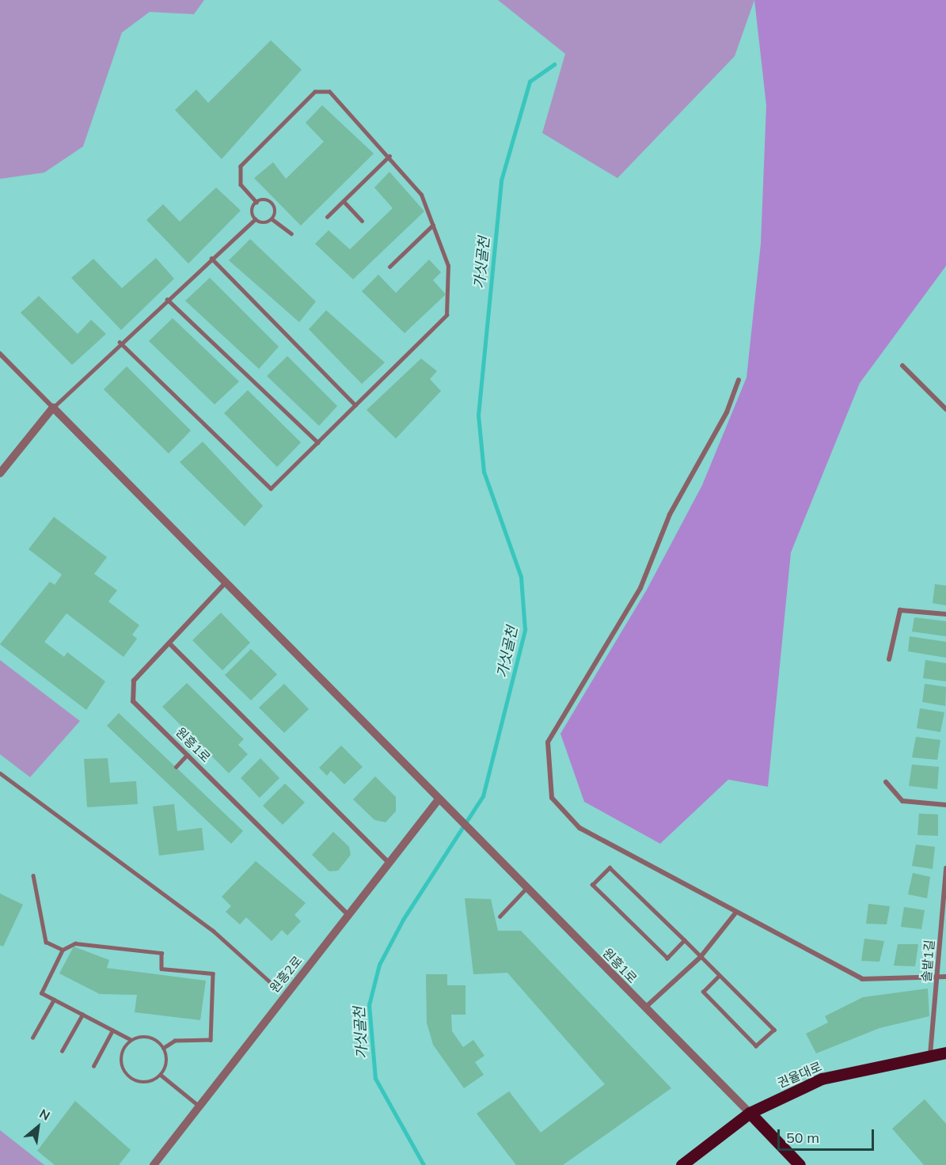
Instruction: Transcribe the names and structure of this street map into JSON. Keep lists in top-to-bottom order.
{
  "streets": {
    "main road": ["권율대로"],
    "street": ["원흥1로", "솔밭1길", "원흥2로"]
  },
  "crossings": [
    ["원흥1로", "원흥2로"],
    ["원흥1로", "권율대로"],
    ["솔밭1길", "권율대로"]
  ],
  "water": ["가싯골천"],
  "scale_bar": "50 m",
  "north": "top right"
}
